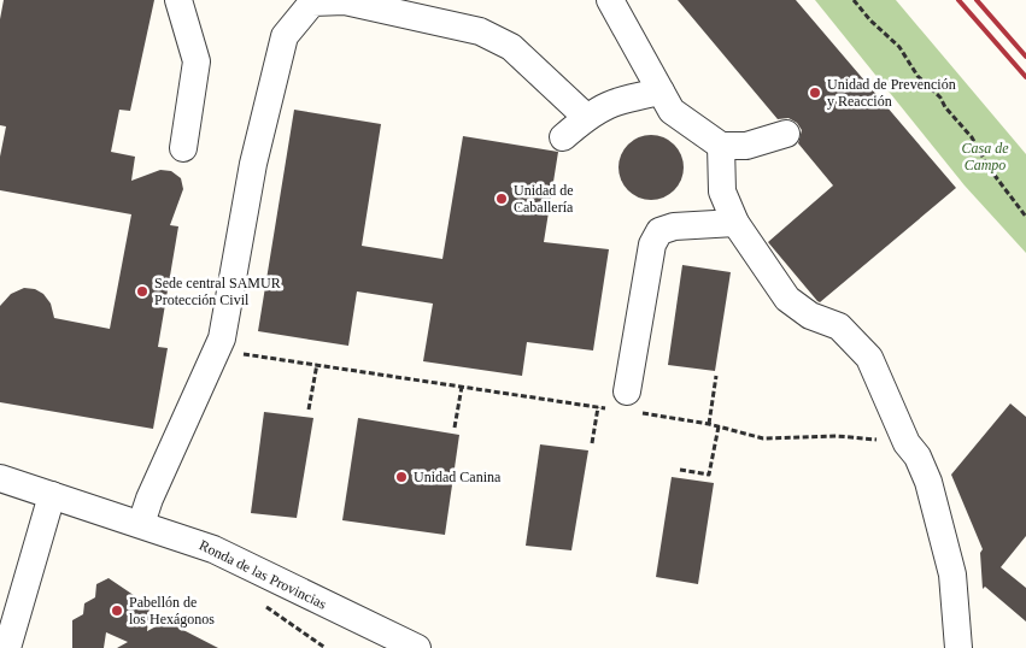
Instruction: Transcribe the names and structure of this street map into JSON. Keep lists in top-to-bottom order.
{
  "streets": {
    "street": ["Ronda de las Provincias"]
  },
  "parks": ["Casa de Campo"],
  "places": [
    "Unidad de Prevención y Reacción",
    "Unidad de Caballería",
    "Sede central SAMUR Protección Civil",
    "Unidad Canina",
    "Pabellón de los Hexágonos"
  ]
}
